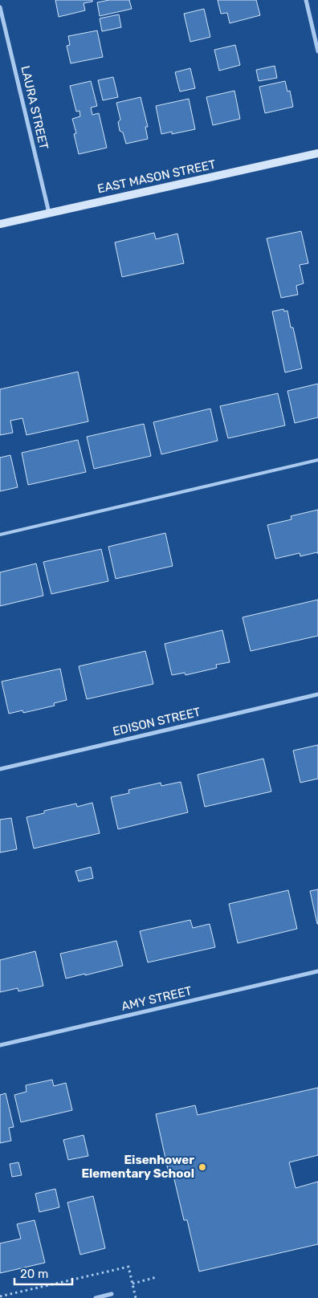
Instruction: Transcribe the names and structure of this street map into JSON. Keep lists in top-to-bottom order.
{
  "streets": {
    "main road": ["EAST MASON STREET"],
    "street": ["LAURA STREET", "EDISON STREET", "AMY STREET"]
  },
  "crossings": [
    ["LAURA STREET", "EAST MASON STREET"]
  ],
  "places": ["Eisenhower Elementary School"],
  "scale_bar": "20 m"
}
